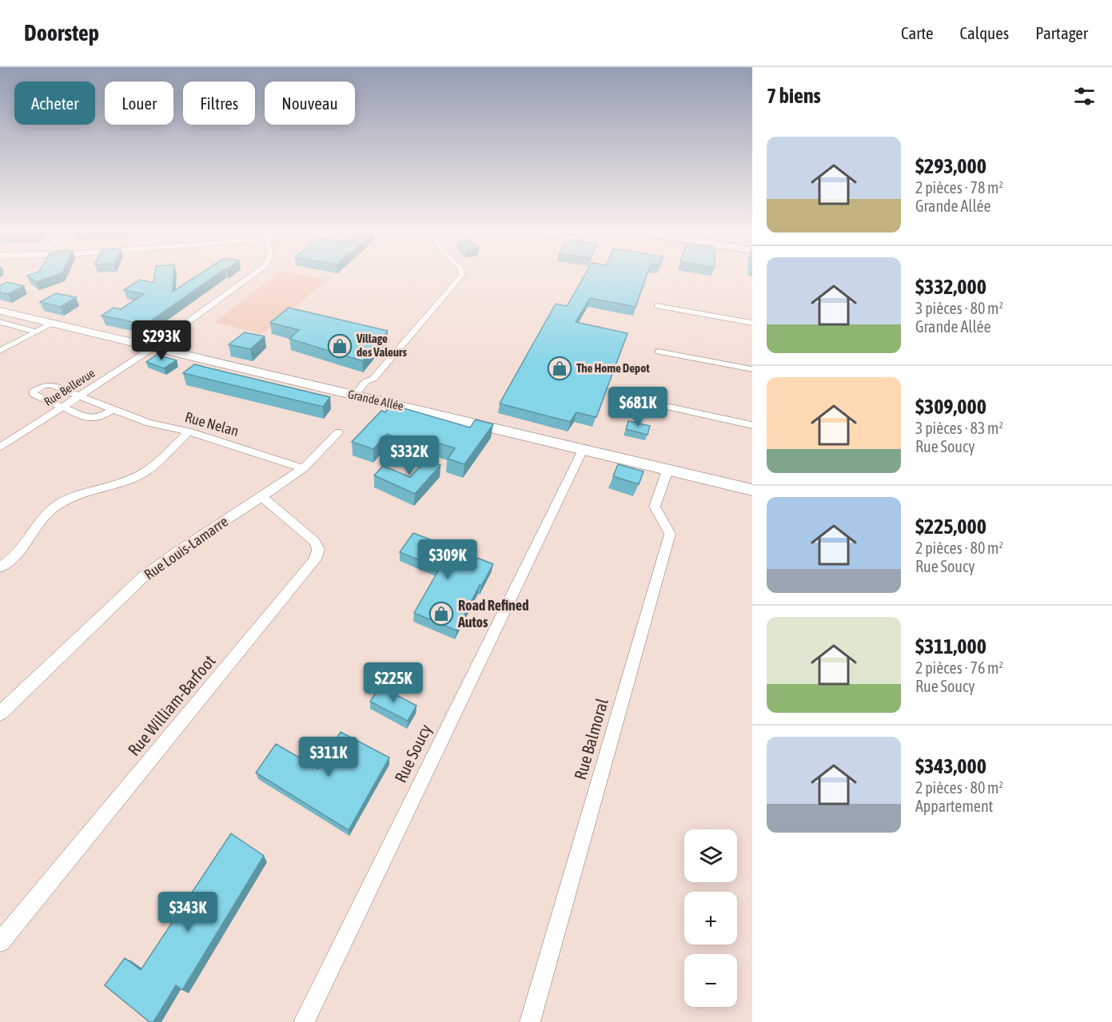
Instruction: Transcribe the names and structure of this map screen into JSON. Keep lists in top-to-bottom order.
{
  "streets": {
    "main road": ["Grande Allée"],
    "street": [
      "Rue Bellevue",
      "Rue Nelan",
      "Rue Louis-Lamarre",
      "Rue William-Barfoot",
      "Rue Balmoral",
      "Rue Soucy"
    ]
  },
  "crossings": [
    ["Rue Bellevue", "Grande Allée"],
    ["Rue Bellevue", "Rue Nelan"],
    ["Grande Allée", "Rue Balmoral"],
    ["Grande Allée", "Rue Soucy"],
    ["Rue Nelan", "Rue Louis-Lamarre"],
    ["Rue Louis-Lamarre", "Rue William-Barfoot"]
  ],
  "places": {
    "shop": ["Village des Valeurs", "The Home Depot", "Road Refined Autos"]
  },
  "page": {
    "header": "Doorstep",
    "nav": ["Carte", "Calques", "Partager"],
    "heading": "7 biens",
    "chip": [
      "Acheter",
      "Louer",
      "Filtres",
      "Nouveau"
    ],
    "list": [
      {
        "name": "$293,000",
        "note": "2 pièces · 78 m² · Grande Allée"
      },
      {
        "name": "$332,000",
        "note": "3 pièces · 80 m² · Grande Allée"
      },
      {
        "name": "$309,000",
        "note": "3 pièces · 83 m² · Rue Soucy"
      },
      {
        "name": "$225,000",
        "note": "2 pièces · 80 m² · Rue Soucy"
      },
      {
        "name": "$311,000",
        "note": "2 pièces · 76 m² · Rue Soucy"
      },
      {
        "name": "$343,000",
        "note": "2 pièces · 80 m² · Appartement"
      }
    ],
    "price": [
      "$293K",
      "$681K",
      "$332K",
      "$309K",
      "$225K",
      "$311K",
      "$343K"
    ],
    "map_buttons": ["+", "−"]
  }
}
